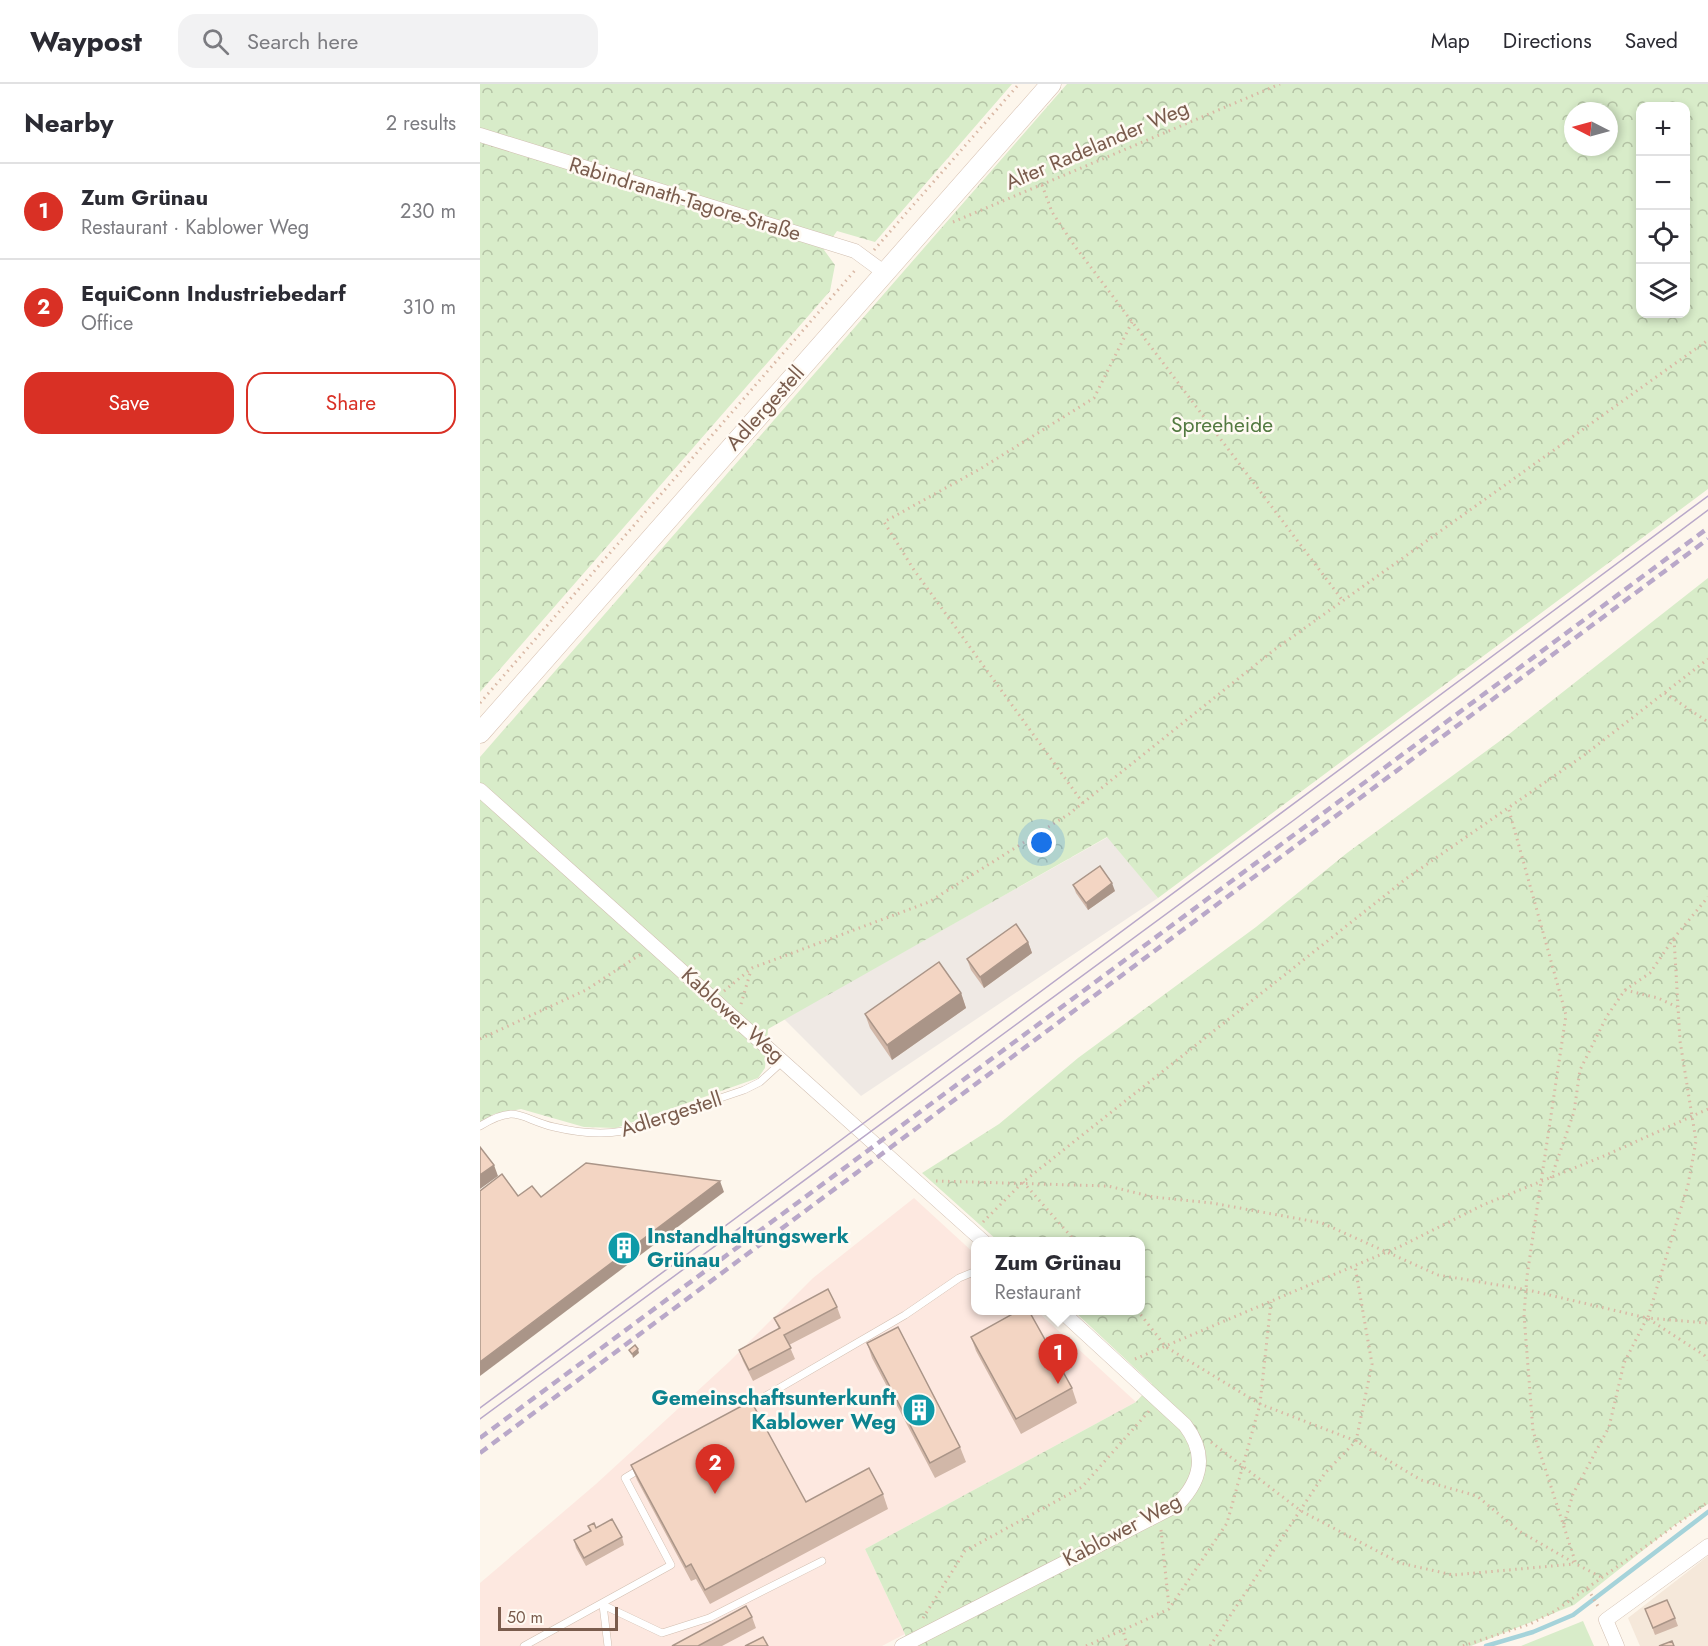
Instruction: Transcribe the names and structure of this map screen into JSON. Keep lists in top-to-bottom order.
{
  "streets": {
    "main road": ["Adlergestell"],
    "street": ["Rabindranath-Tagore-Straße", "Kablower Weg"],
    "path": ["Alter Radelander Weg"]
  },
  "crossings": [
    ["Alter Radelander Weg", "Adlergestell"],
    ["Rabindranath-Tagore-Straße", "Adlergestell"],
    ["Adlergestell", "Kablower Weg"]
  ],
  "parks": ["Spreeheide"],
  "places": {
    "building": ["Instandhaltungswerk Grünau", "Gemeinschaftsunterkunft Kablower Weg"]
  },
  "scale_bar": "50 m",
  "north": "left",
  "page": {
    "header": "Waypost",
    "search": "Search here",
    "nav": ["Map", "Directions", "Saved"],
    "heading": ["Nearby", "2 results"],
    "map_buttons": ["+", "−"],
    "list": [
      {
        "mark": "1",
        "name": "Zum Grünau",
        "note": "Restaurant · Kablower Weg",
        "value": "230 m"
      },
      {
        "mark": "2",
        "name": "EquiConn Industriebedarf",
        "note": "Office",
        "value": "310 m"
      }
    ],
    "buttons": ["Save", "Share"],
    "popup": ["Zum Grünau", "Restaurant"],
    "pins": ["1", "2"],
    "scale": "50 m"
  }
}
